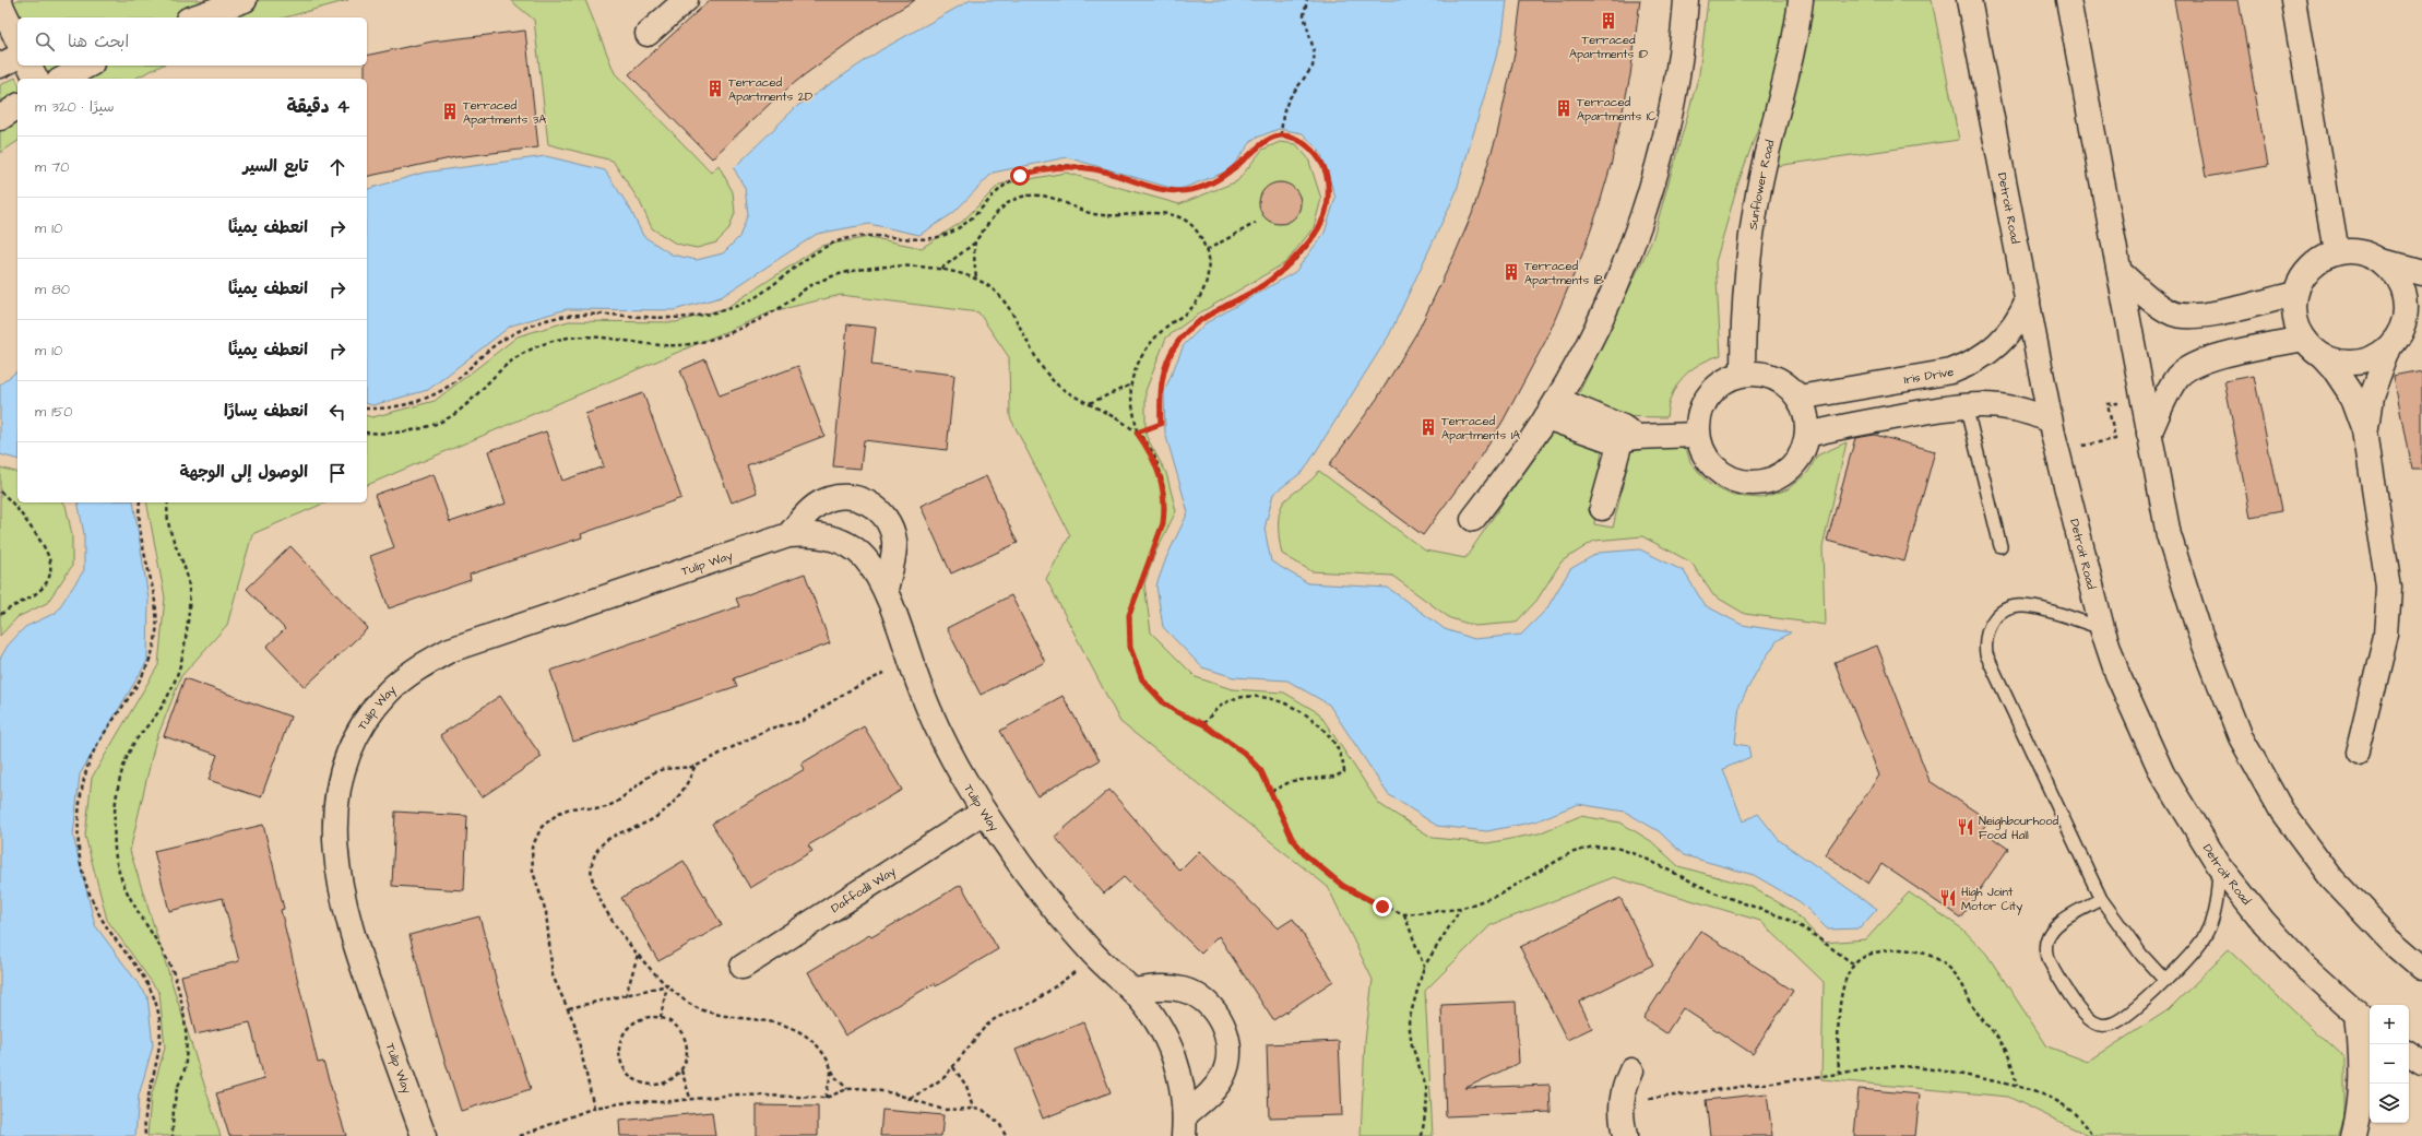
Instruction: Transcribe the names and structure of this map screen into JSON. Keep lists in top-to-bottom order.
{
  "streets": {
    "street": [
      "Sunflower Road",
      "Detroit Road",
      "Iris Drive",
      "Tulip Way",
      "Daffodil Way"
    ]
  },
  "crossings": [
    ["Sunflower Road", "Iris Drive"],
    ["Detroit Road", "Iris Drive"],
    ["Tulip Way", "Daffodil Way"]
  ],
  "places": {
    "building": [
      "Terraced Apartments 1D",
      "Terraced Apartments 2D",
      "Terraced Apartments 1C",
      "Terraced Apartments 3A",
      "Terraced Apartments 1B",
      "Terraced Apartments 1A"
    ],
    "restaurant": ["Neighbourhood Food Hall", "High Joint Motor City"]
  },
  "page": {
    "search": "ابحث هنا",
    "heading": ["4 دقيقة", "سيرًا · 320 m"],
    "list": [
      ["تابع السير", "70 m"],
      ["انعطف يمينًا", "10 m"],
      ["انعطف يمينًا", "80 m"],
      ["انعطف يمينًا", "10 m"],
      ["انعطف يسارًا", "150 m"],
      "الوصول إلى الوجهة"
    ],
    "map_buttons": ["+", "−"]
  }
}
